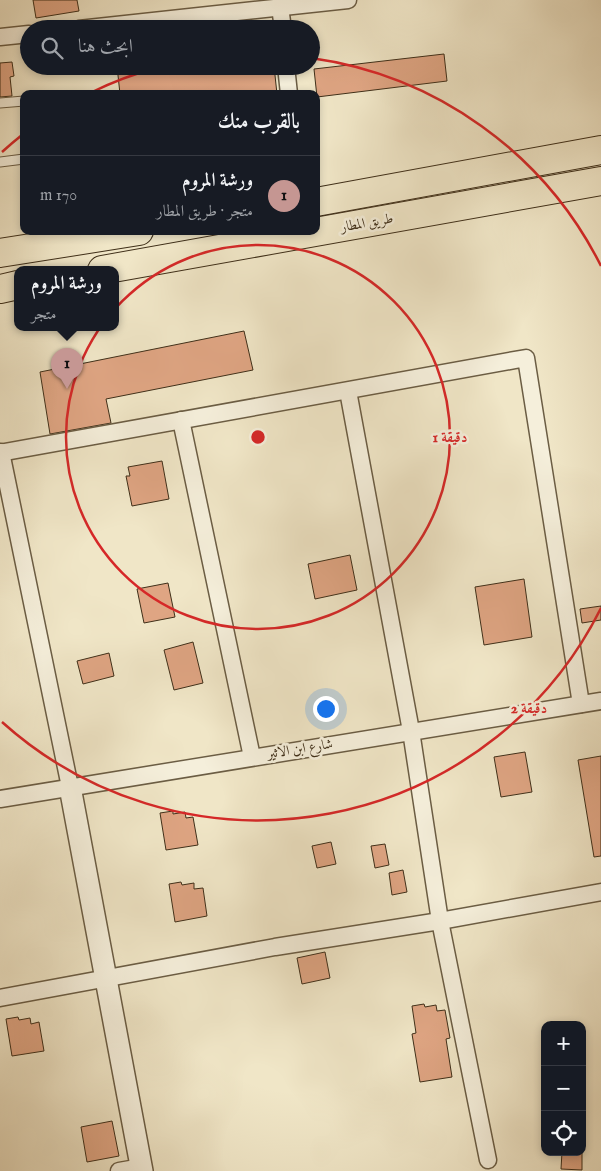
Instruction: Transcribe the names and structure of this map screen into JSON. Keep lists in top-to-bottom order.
{
  "streets": {
    "highway": ["طريق المطار"],
    "street": ["شارع ابن الاثير"]
  },
  "page": {
    "search": "ابحث هنا",
    "heading": "بالقرب منك",
    "list": [
      {
        "mark": "1",
        "name": "ورشة المروم",
        "note": "متجر · طريق المطار",
        "value": "170 m"
      }
    ],
    "popup": ["ورشة المروم", "متجر"],
    "pins": "1",
    "map_buttons": ["+", "−"]
  },
  "rings": ["1 دقيقة", "2 دقيقة"]
}
